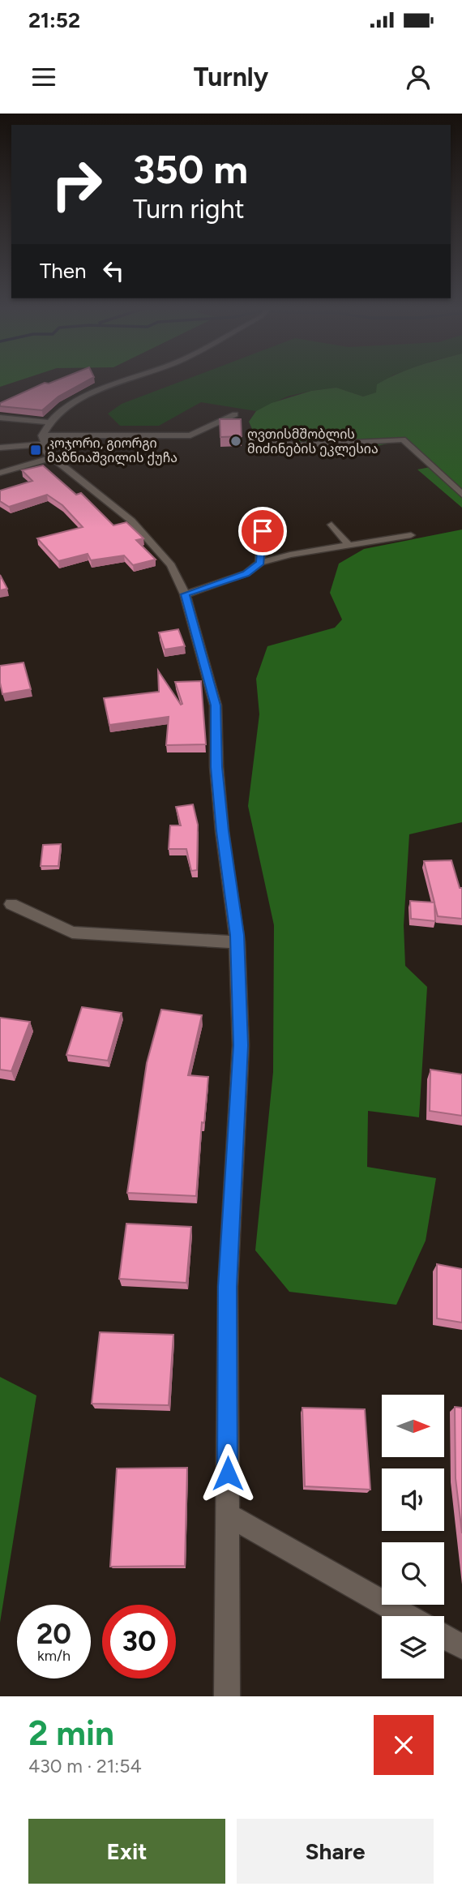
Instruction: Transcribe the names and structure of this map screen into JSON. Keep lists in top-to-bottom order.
{
  "places": {
    "other": ["ღვთისმშობლის მიძინების ეკლესია"],
    "transit": ["კოჯორი, გიორგი მაზნიაშვილის ქუჩა"]
  },
  "north": "right",
  "page": {
    "status": "21:52",
    "header": "Turnly",
    "turn": ["350 m", "Turn right"],
    "then": "Then",
    "speed": "20 km/h",
    "limit": "30",
    "heading": ["2 min", "430 m · 21:54"],
    "buttons": ["Exit", "Share"]
  }
}
